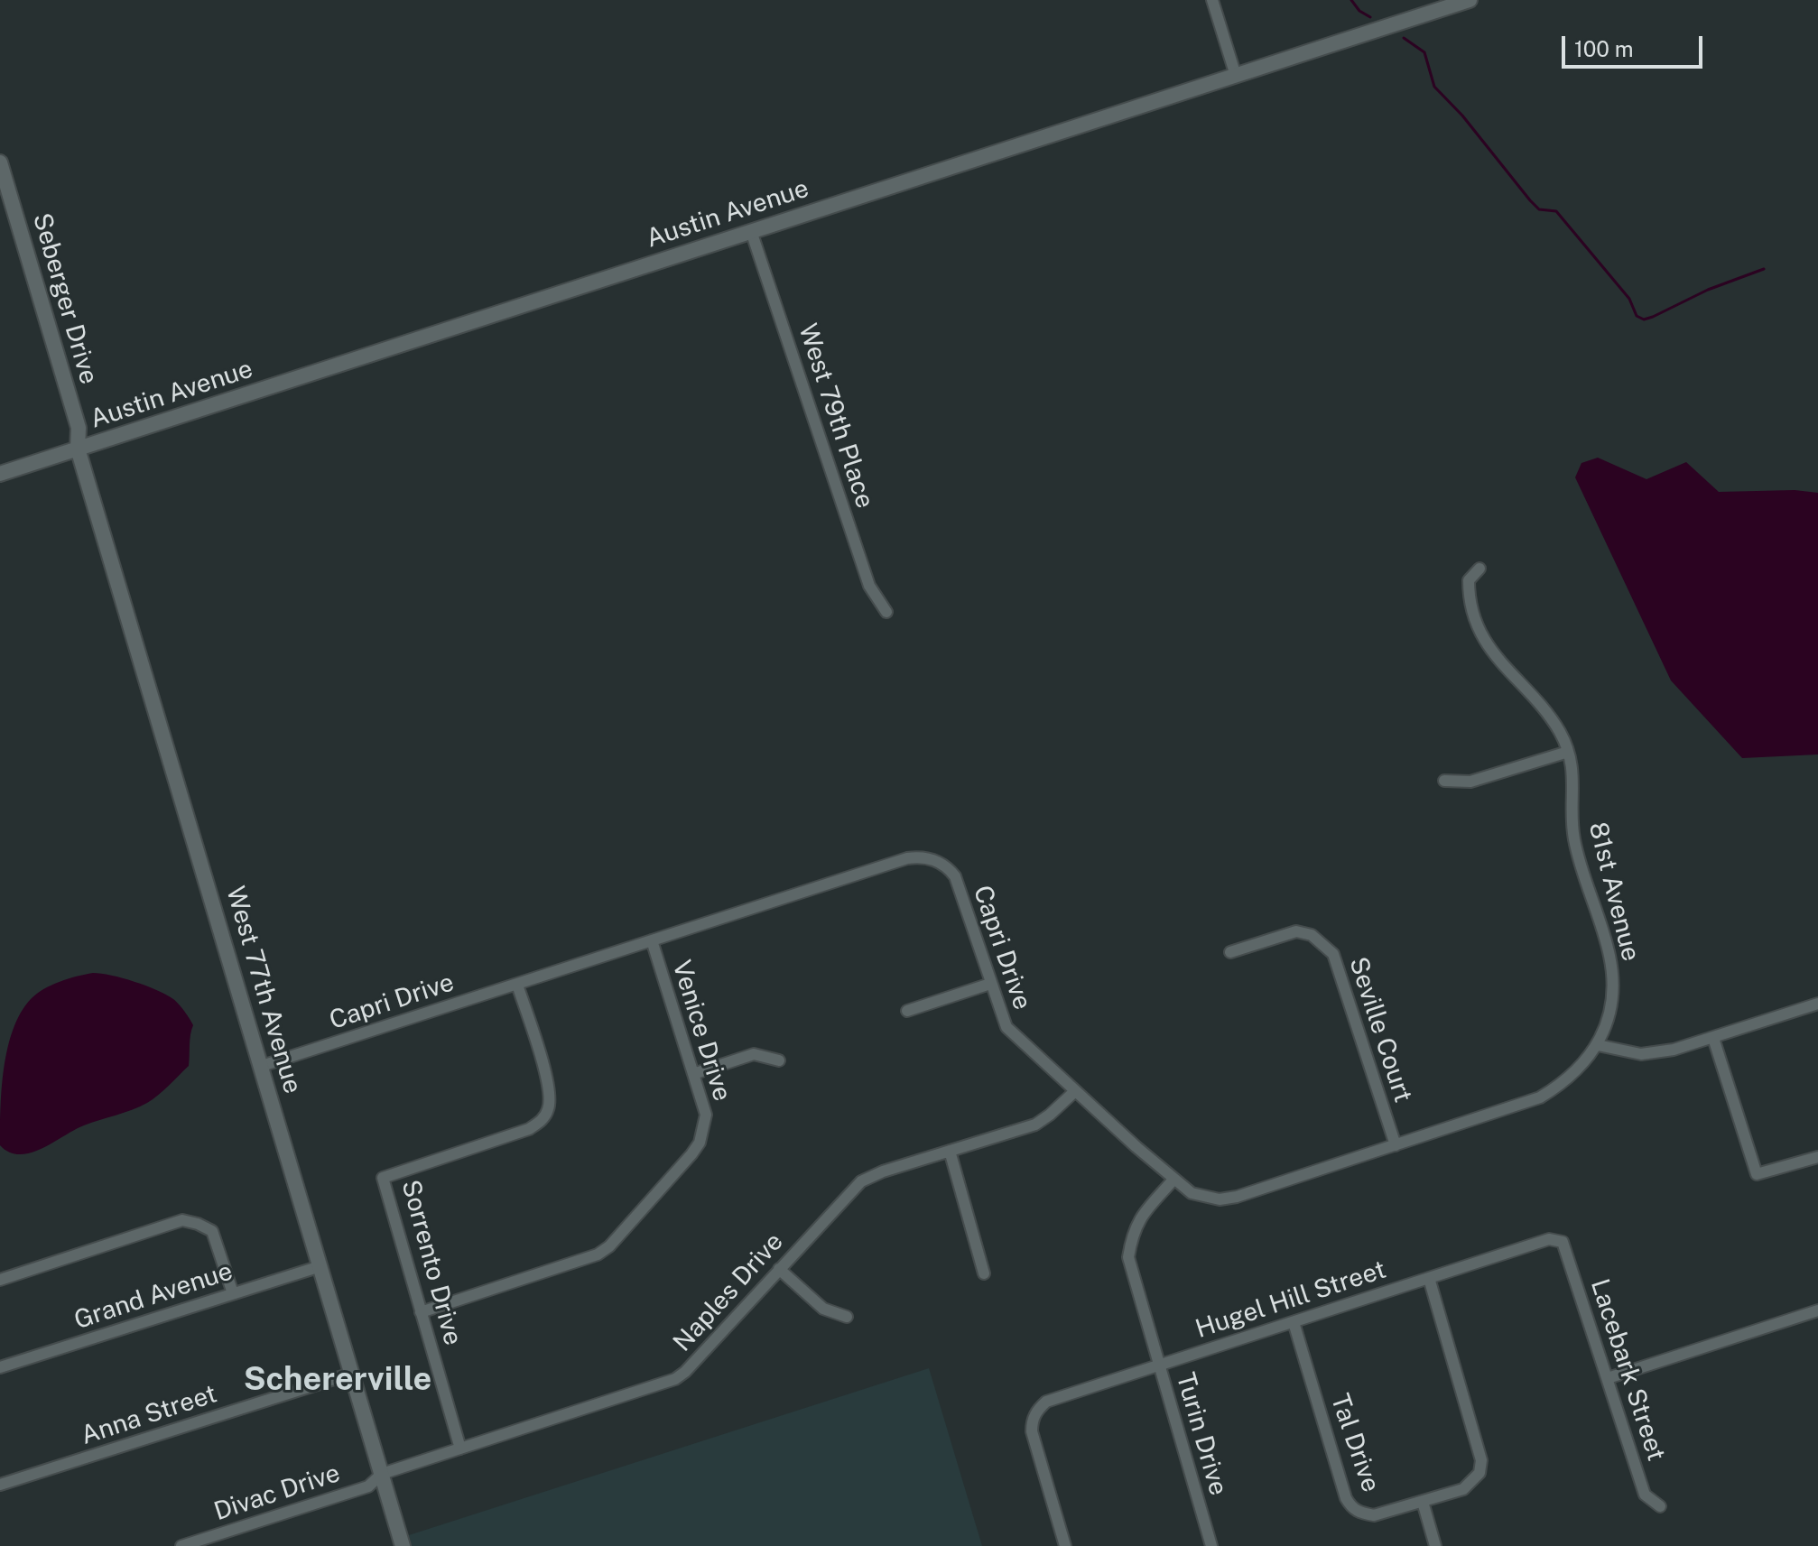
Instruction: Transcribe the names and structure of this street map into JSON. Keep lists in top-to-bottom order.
{
  "streets": {
    "street": [
      "Austin Avenue",
      "Seberger Drive",
      "West 79th Place",
      "81st Avenue",
      "Capri Drive",
      "West 77th Avenue",
      "Seville Court",
      "Venice Drive",
      "Sorrento Drive",
      "Naples Drive",
      "Grand Avenue",
      "Hugel Hill Street",
      "Lacebark Street",
      "Anna Street",
      "Turin Drive",
      "Tal Drive",
      "Divac Drive"
    ]
  },
  "crossings": [
    ["Austin Avenue", "Seberger Drive"],
    ["Austin Avenue", "West 79th Place"],
    ["Austin Avenue", "West 77th Avenue"],
    ["Seberger Drive", "West 77th Avenue"],
    ["81st Avenue", "Capri Drive"],
    ["Capri Drive", "West 77th Avenue"],
    ["Capri Drive", "Seville Court"],
    ["Capri Drive", "Venice Drive"],
    ["Capri Drive", "Sorrento Drive"],
    ["Capri Drive", "Naples Drive"],
    ["Capri Drive", "Turin Drive"],
    ["West 77th Avenue", "Naples Drive"],
    ["West 77th Avenue", "Grand Avenue"],
    ["West 77th Avenue", "Anna Street"],
    ["West 77th Avenue", "Divac Drive"],
    ["Venice Drive", "Sorrento Drive"],
    ["Sorrento Drive", "Naples Drive"],
    ["Naples Drive", "Divac Drive"],
    ["Hugel Hill Street", "Lacebark Street"],
    ["Hugel Hill Street", "Turin Drive"],
    ["Hugel Hill Street", "Tal Drive"]
  ],
  "districts": ["Schererville"],
  "scale_bar": "100 m"
}
